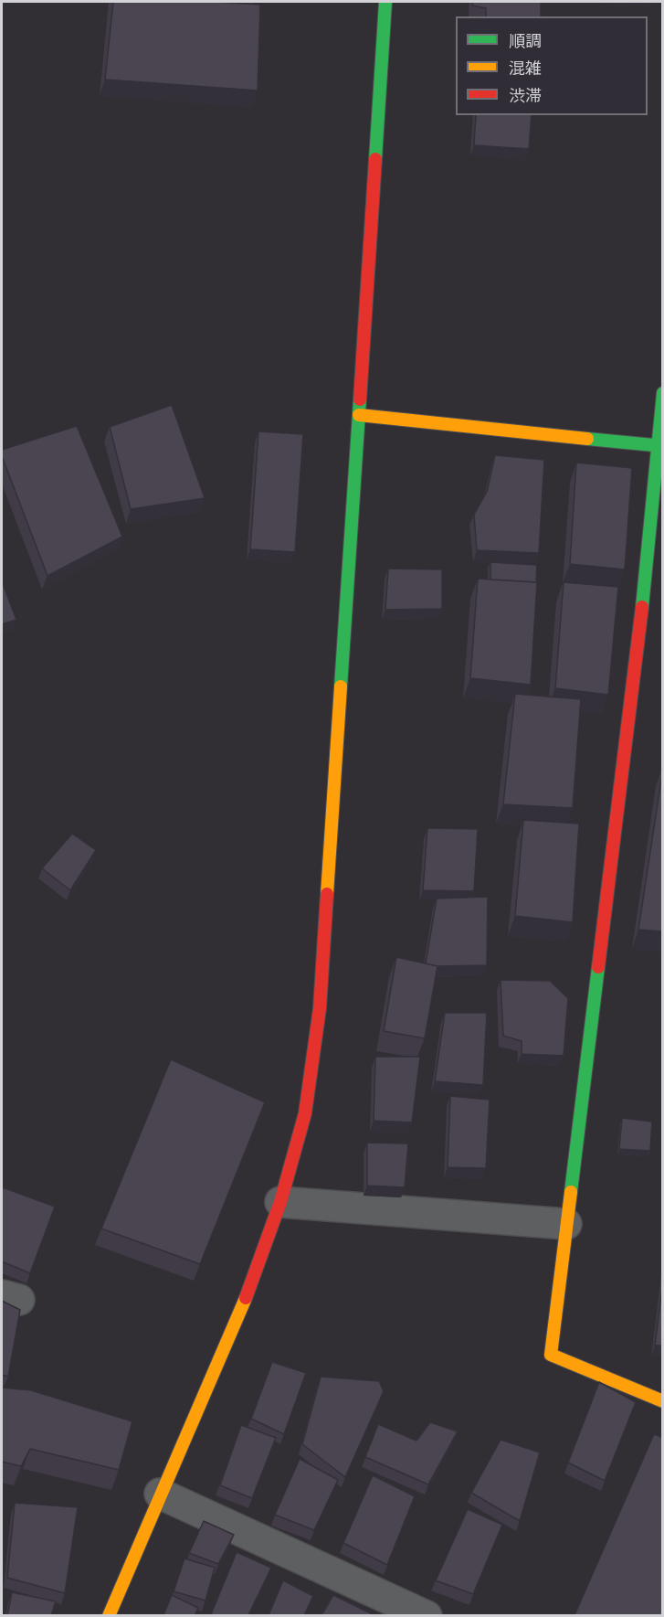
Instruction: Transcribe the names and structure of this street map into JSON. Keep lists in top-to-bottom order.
{
  "legend": ["順調", "混雑", "渋滞"]
}
